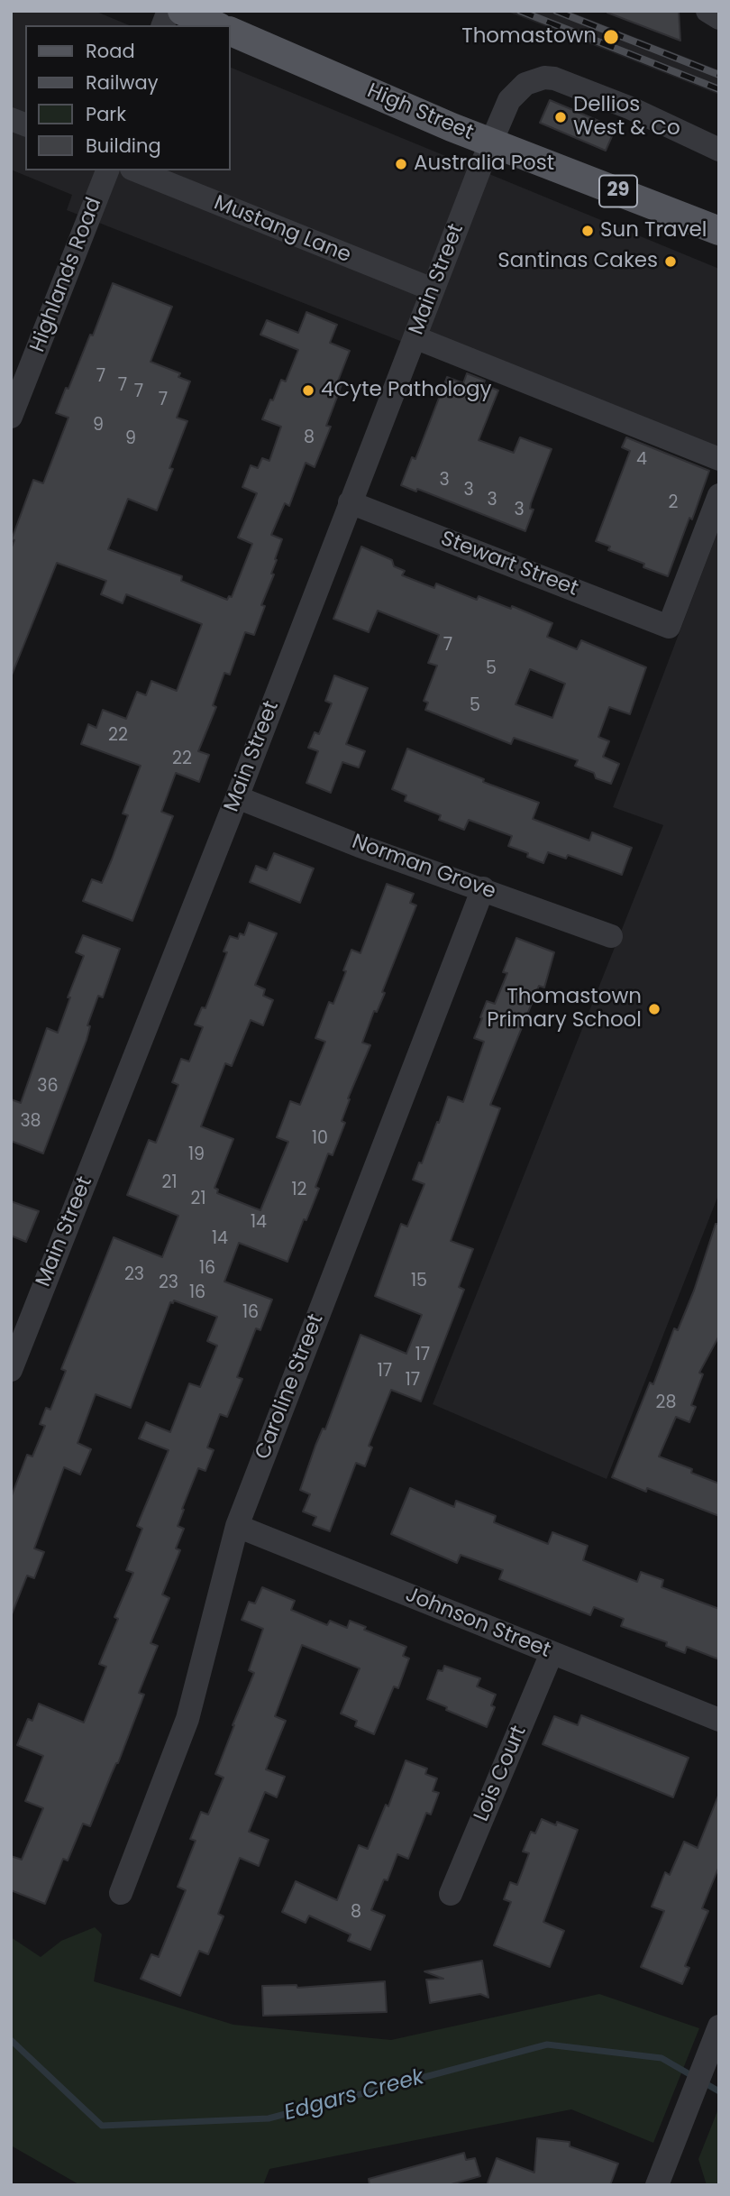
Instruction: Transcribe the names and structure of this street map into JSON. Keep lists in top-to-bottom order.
{
  "streets": {
    "main road": ["High Street", "29"],
    "street": [
      "Mustang Lane",
      "Highlands Road",
      "Main Street",
      "Stewart Street",
      "Norman Grove",
      "Caroline Street",
      "Johnson Street",
      "Lois Court"
    ]
  },
  "crossings": [
    ["High Street", "Main Street"],
    ["Mustang Lane", "Main Street"],
    ["Main Street", "Stewart Street"],
    ["Main Street", "Norman Grove"],
    ["Norman Grove", "Caroline Street"],
    ["Caroline Street", "Johnson Street"],
    ["Johnson Street", "Lois Court"]
  ],
  "water": ["Edgars Creek"],
  "places": [
    "Thomastown",
    "Dellios West & Co",
    "Australia Post",
    "Sun Travel",
    "Santinas Cakes",
    "4Cyte Pathology",
    "Thomastown Primary School"
  ],
  "house_numbers": [
    "7",
    "7",
    "7",
    "7",
    "9",
    "8",
    "9",
    "4",
    "3",
    "3",
    "3",
    "2",
    "3",
    "7",
    "5",
    "5",
    "22",
    "22",
    "36",
    "38",
    "10",
    "19",
    "21",
    "12",
    "21",
    "14",
    "14",
    "16",
    "23",
    "15",
    "23",
    "16",
    "16",
    "17",
    "17",
    "17",
    "28",
    "8"
  ],
  "legend": [
    "Road",
    "Railway",
    "Park",
    "Building"
  ]
}
